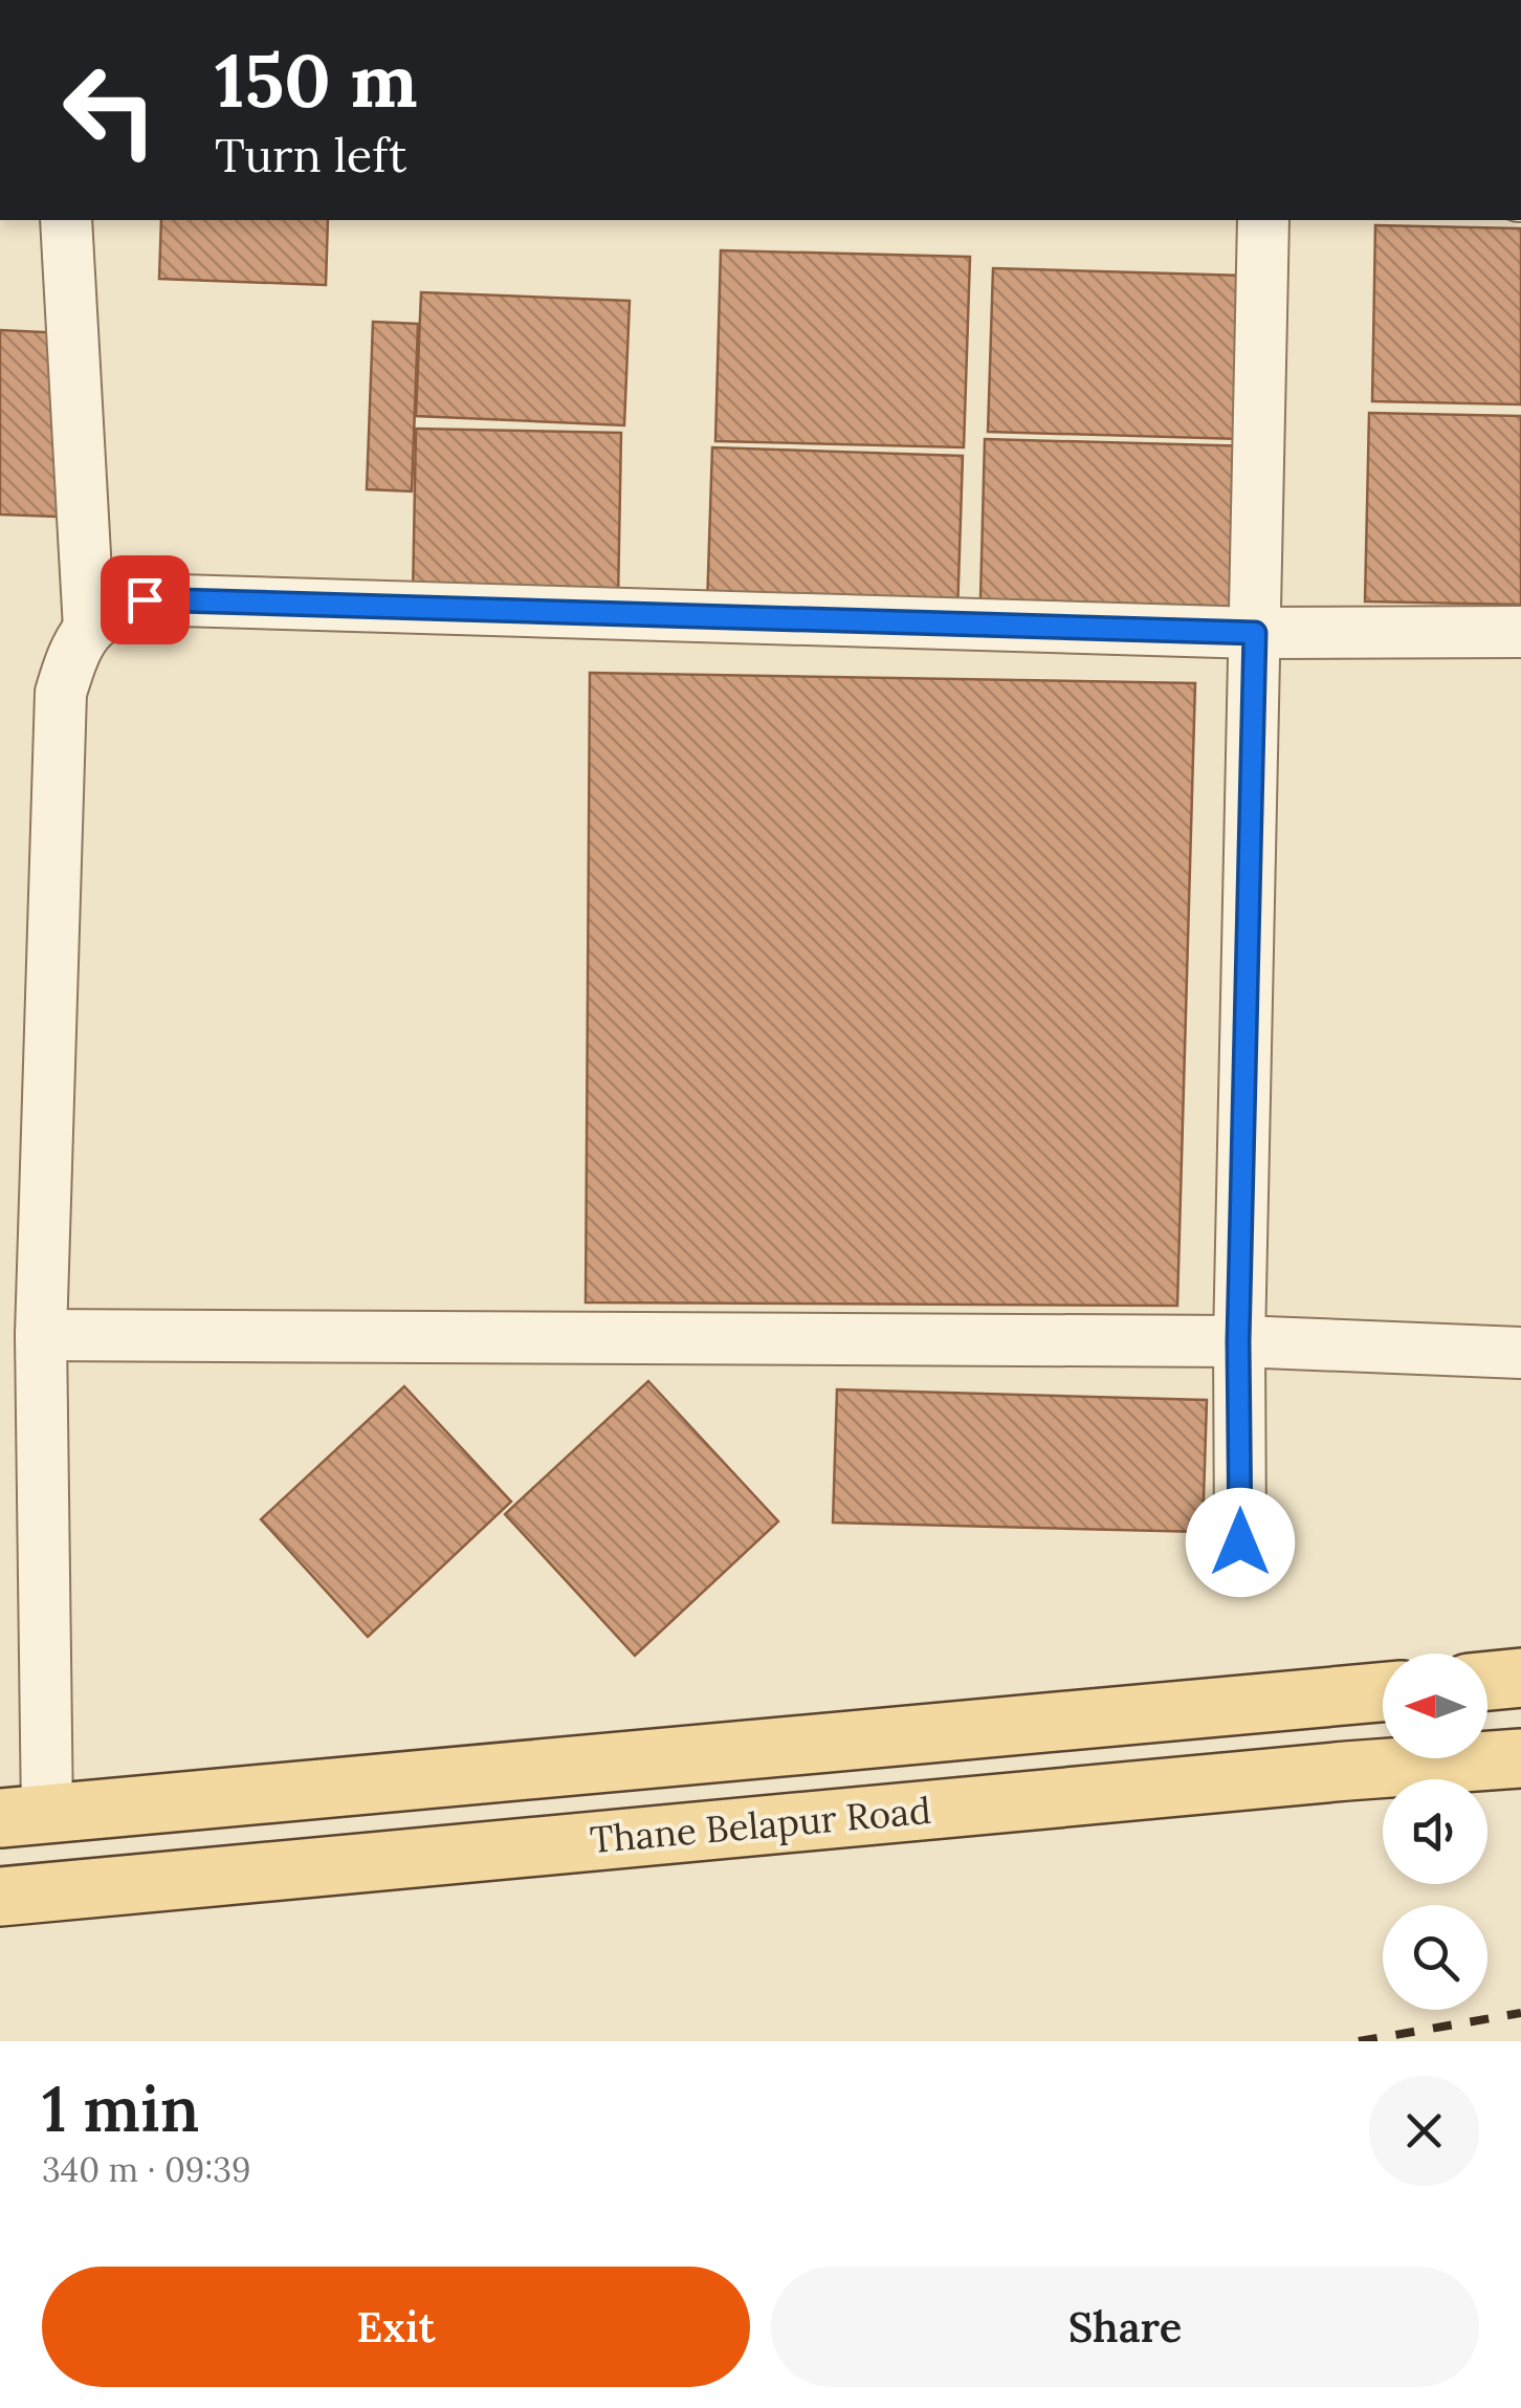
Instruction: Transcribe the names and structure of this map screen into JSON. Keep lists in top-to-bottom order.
{
  "streets": {
    "main road": ["Thane Belapur Road"]
  },
  "north": "left",
  "page": {
    "turn": ["150 m", "Turn left"],
    "heading": ["1 min", "340 m · 09:39"],
    "buttons": ["Exit", "Share"]
  }
}
